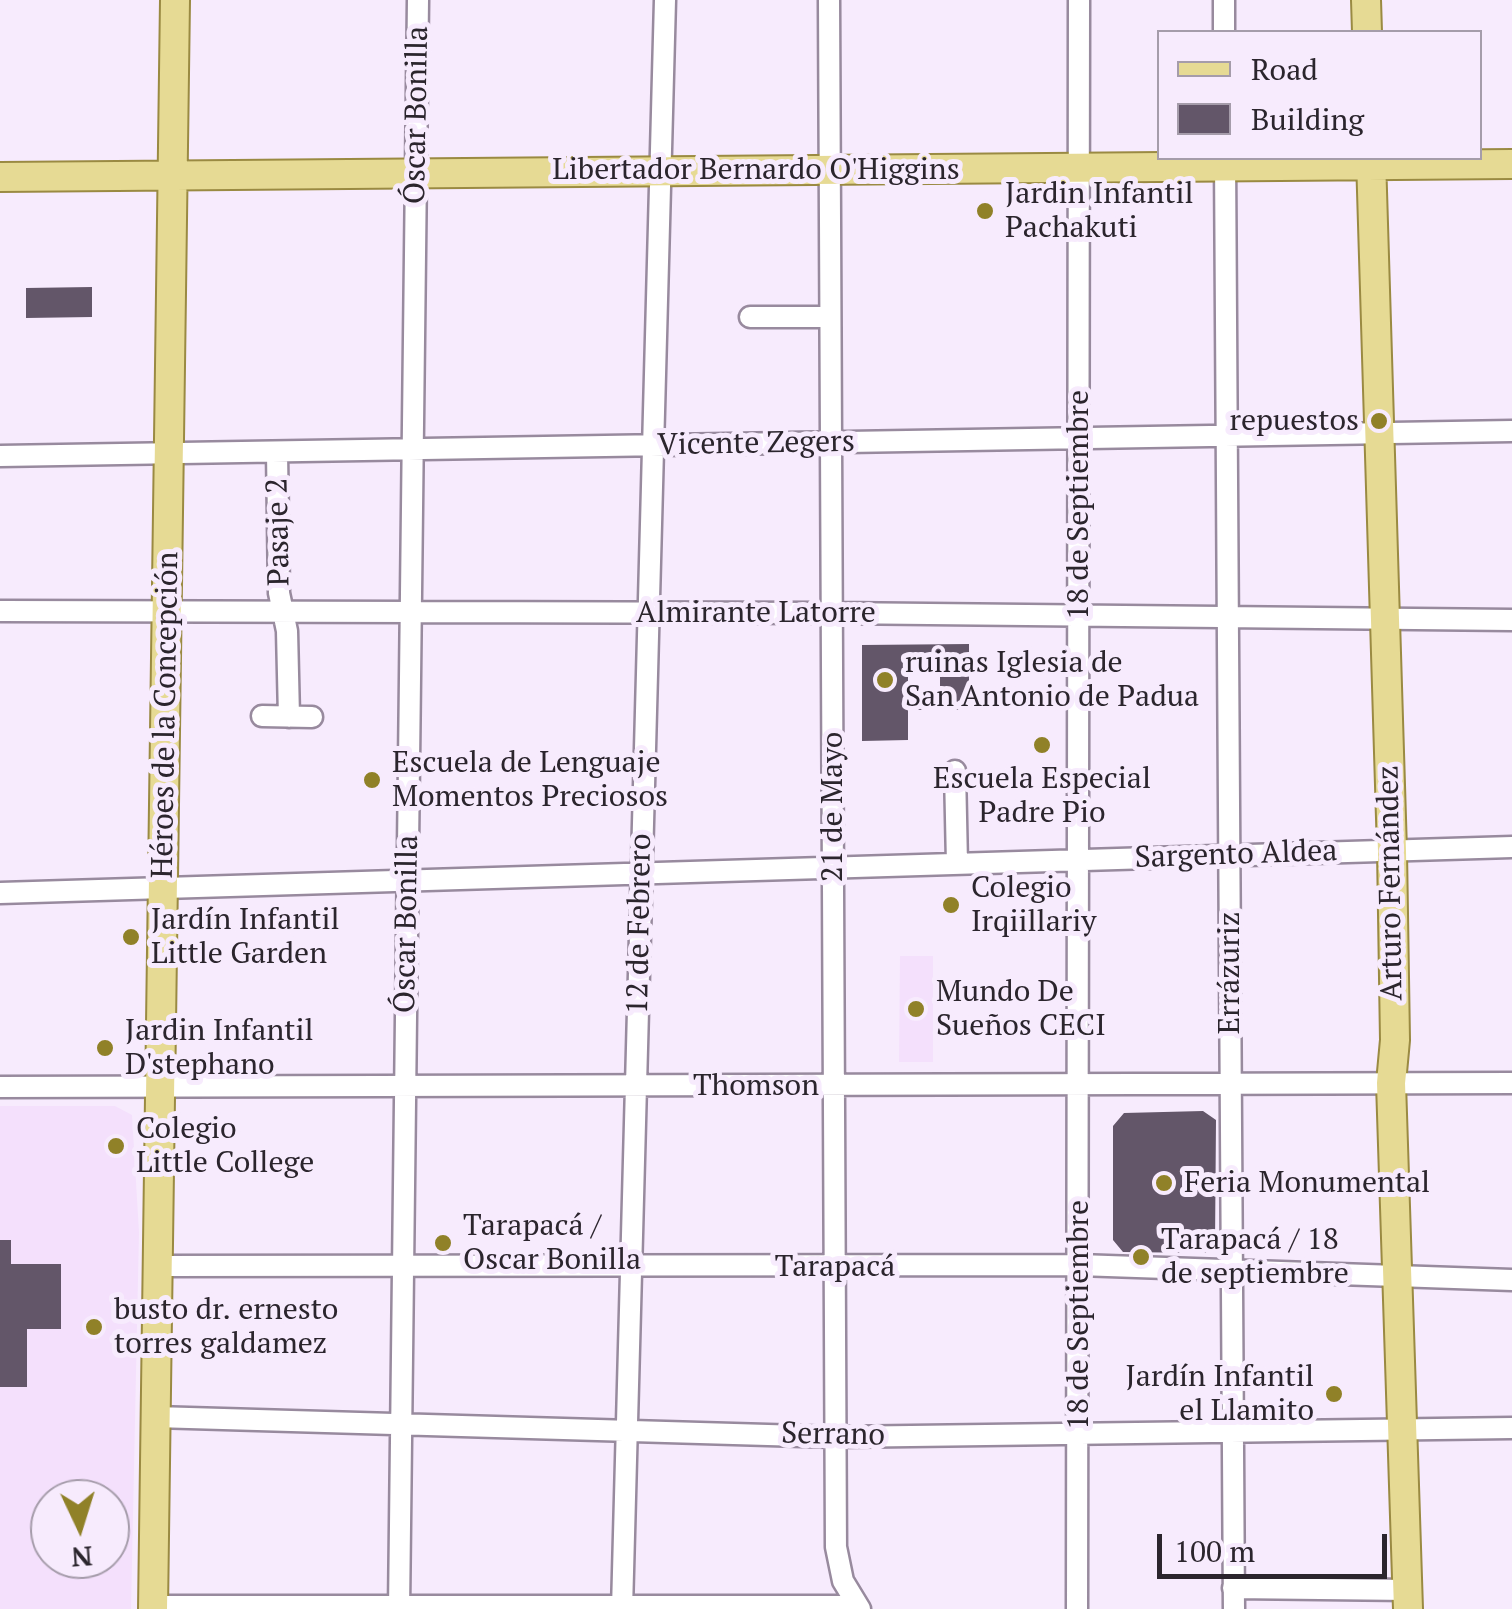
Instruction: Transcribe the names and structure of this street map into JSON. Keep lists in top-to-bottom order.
{
  "streets": {
    "main road": ["Libertador Bernardo O'Higgins", "Héroes de la Concepción", "Arturo Fernández"],
    "street": [
      "Óscar Bonilla",
      "Vicente Zegers",
      "18 de Septiembre",
      "Pasaje 2",
      "Almirante Latorre",
      "21 de Mayo",
      "Sargento Aldea",
      "12 de Febrero",
      "Errázuriz",
      "Thomson",
      "Tarapacá",
      "Serrano"
    ]
  },
  "crossings": [
    ["Óscar Bonilla", "Libertador Bernardo O'Higgins"],
    ["Óscar Bonilla", "Vicente Zegers"],
    ["Óscar Bonilla", "Almirante Latorre"],
    ["Óscar Bonilla", "Sargento Aldea"],
    ["Óscar Bonilla", "Thomson"],
    ["Óscar Bonilla", "Tarapacá"],
    ["Óscar Bonilla", "Serrano"],
    ["Libertador Bernardo O'Higgins", "18 de Septiembre"],
    ["Libertador Bernardo O'Higgins", "Héroes de la Concepción"],
    ["Libertador Bernardo O'Higgins", "21 de Mayo"],
    ["Libertador Bernardo O'Higgins", "Arturo Fernández"],
    ["Libertador Bernardo O'Higgins", "12 de Febrero"],
    ["Libertador Bernardo O'Higgins", "Errázuriz"],
    ["Vicente Zegers", "18 de Septiembre"],
    ["Vicente Zegers", "Pasaje 2"],
    ["Vicente Zegers", "Héroes de la Concepción"],
    ["Vicente Zegers", "21 de Mayo"],
    ["Vicente Zegers", "Arturo Fernández"],
    ["Vicente Zegers", "12 de Febrero"],
    ["Vicente Zegers", "Errázuriz"],
    ["18 de Septiembre", "Almirante Latorre"],
    ["18 de Septiembre", "Sargento Aldea"],
    ["18 de Septiembre", "Thomson"],
    ["18 de Septiembre", "Tarapacá"],
    ["18 de Septiembre", "Serrano"],
    ["Pasaje 2", "Almirante Latorre"],
    ["Almirante Latorre", "Héroes de la Concepción"],
    ["Almirante Latorre", "21 de Mayo"],
    ["Almirante Latorre", "Arturo Fernández"],
    ["Almirante Latorre", "12 de Febrero"],
    ["Almirante Latorre", "Errázuriz"],
    ["Héroes de la Concepción", "Sargento Aldea"],
    ["Héroes de la Concepción", "Thomson"],
    ["Héroes de la Concepción", "Tarapacá"],
    ["Héroes de la Concepción", "Serrano"],
    ["21 de Mayo", "Sargento Aldea"],
    ["21 de Mayo", "Thomson"],
    ["21 de Mayo", "Tarapacá"],
    ["21 de Mayo", "Serrano"],
    ["Sargento Aldea", "Arturo Fernández"],
    ["Sargento Aldea", "12 de Febrero"],
    ["Sargento Aldea", "Errázuriz"],
    ["Arturo Fernández", "Thomson"],
    ["Arturo Fernández", "Tarapacá"],
    ["Arturo Fernández", "Serrano"],
    ["12 de Febrero", "Thomson"],
    ["12 de Febrero", "Tarapacá"],
    ["12 de Febrero", "Serrano"],
    ["Errázuriz", "Thomson"],
    ["Errázuriz", "Tarapacá"],
    ["Errázuriz", "Serrano"]
  ],
  "places": [
    "Jardin Infantil Pachakuti",
    "repuestos",
    "ruinas Iglesia de San Antonio de Padua",
    "Escuela Especial Padre Pio",
    "Escuela de Lenguaje Momentos Preciosos",
    "Colegio Irqiillariy",
    "Jardín Infantil Little Garden",
    "Mundo De Sueños CECI",
    "Jardin Infantil D'stephano",
    "Colegio Little College",
    "Feria Monumental",
    "Tarapacá / Oscar Bonilla",
    "Tarapacá / 18 de septiembre",
    "busto dr. ernesto torres galdamez",
    "Jardín Infantil el Llamito"
  ],
  "legend": ["Road", "Building"],
  "scale_bar": "100 m",
  "north": "bottom"
}
